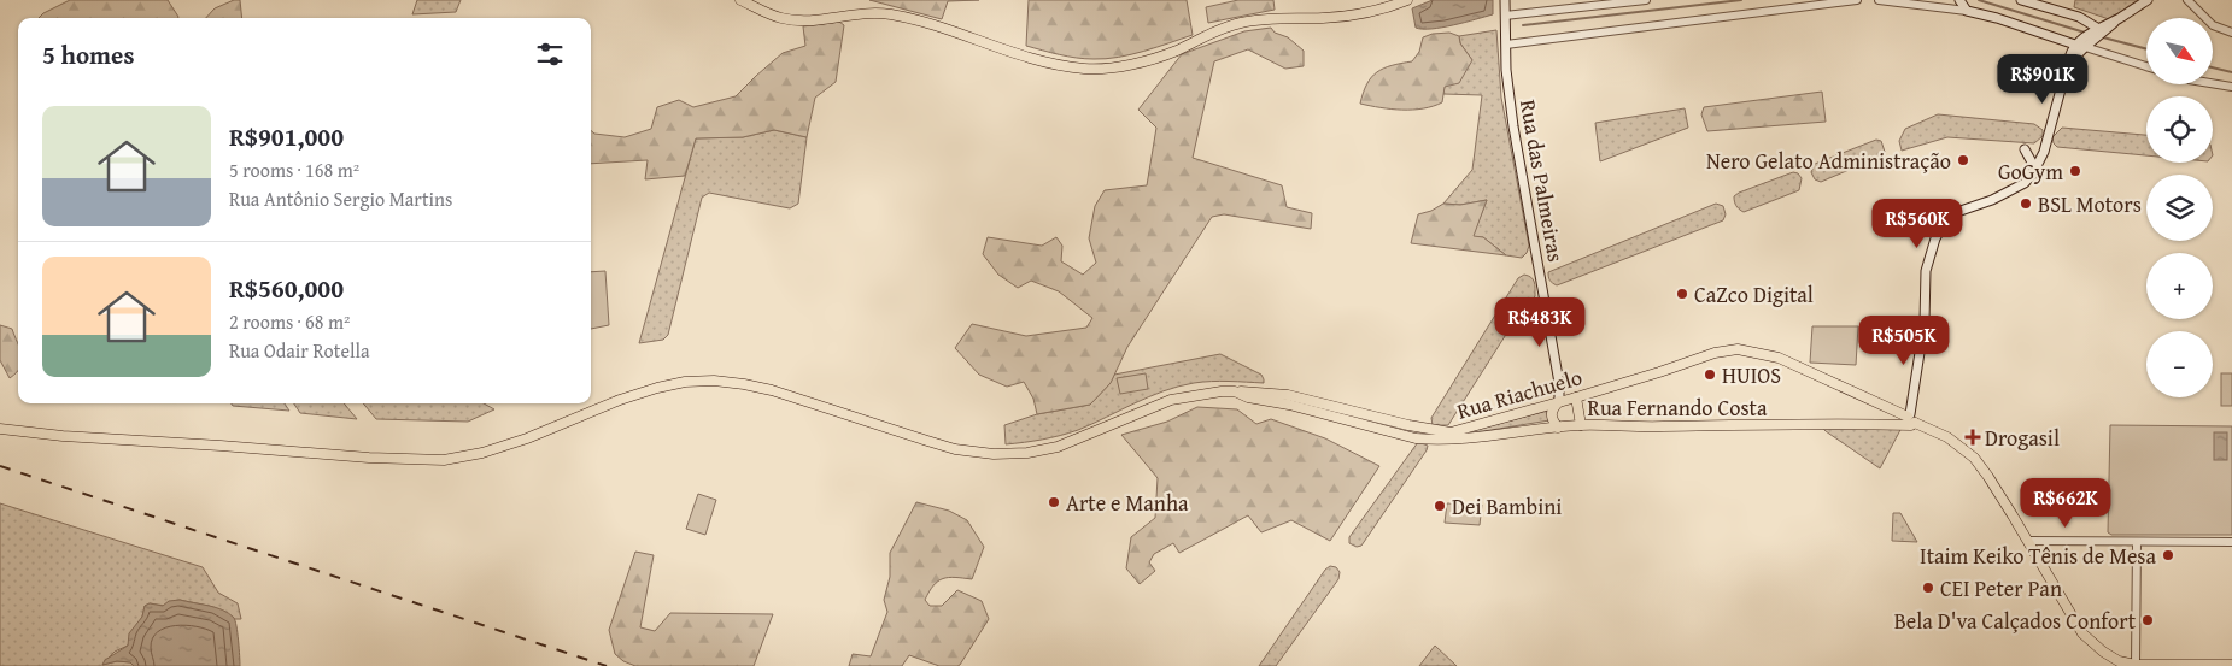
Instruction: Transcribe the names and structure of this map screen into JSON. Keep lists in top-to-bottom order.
{
  "streets": {
    "main road": ["Rua das Palmeiras", "Rua Riachuelo", "Rua Fernando Costa"]
  },
  "crossings": [
    ["Rua das Palmeiras", "Rua Riachuelo"],
    ["Rua Riachuelo", "Rua Fernando Costa"]
  ],
  "places": {
    "other": [
      "Nero Gelato Administração",
      "GoGym",
      "BSL Motors",
      "CaZco Digital",
      "HUIOS",
      "Arte e Manha",
      "Dei Bambini",
      "Itaim Keiko Tênis de Mesa",
      "CEI Peter Pan",
      "Bela D'va Calçados Confort"
    ],
    "health": ["Drogasil"]
  },
  "north": "bottom right",
  "page": {
    "map_buttons": ["+", "−"],
    "heading": "5 homes",
    "price": [
      "R$901K",
      "R$560K",
      "R$483K",
      "R$505K",
      "R$662K"
    ],
    "list": [
      {
        "name": "R$901,000",
        "note": "5 rooms · 168 m² · Rua Antônio Sergio Martins"
      },
      {
        "name": "R$560,000",
        "note": "2 rooms · 68 m² · Rua Odair Rotella"
      }
    ]
  }
}
